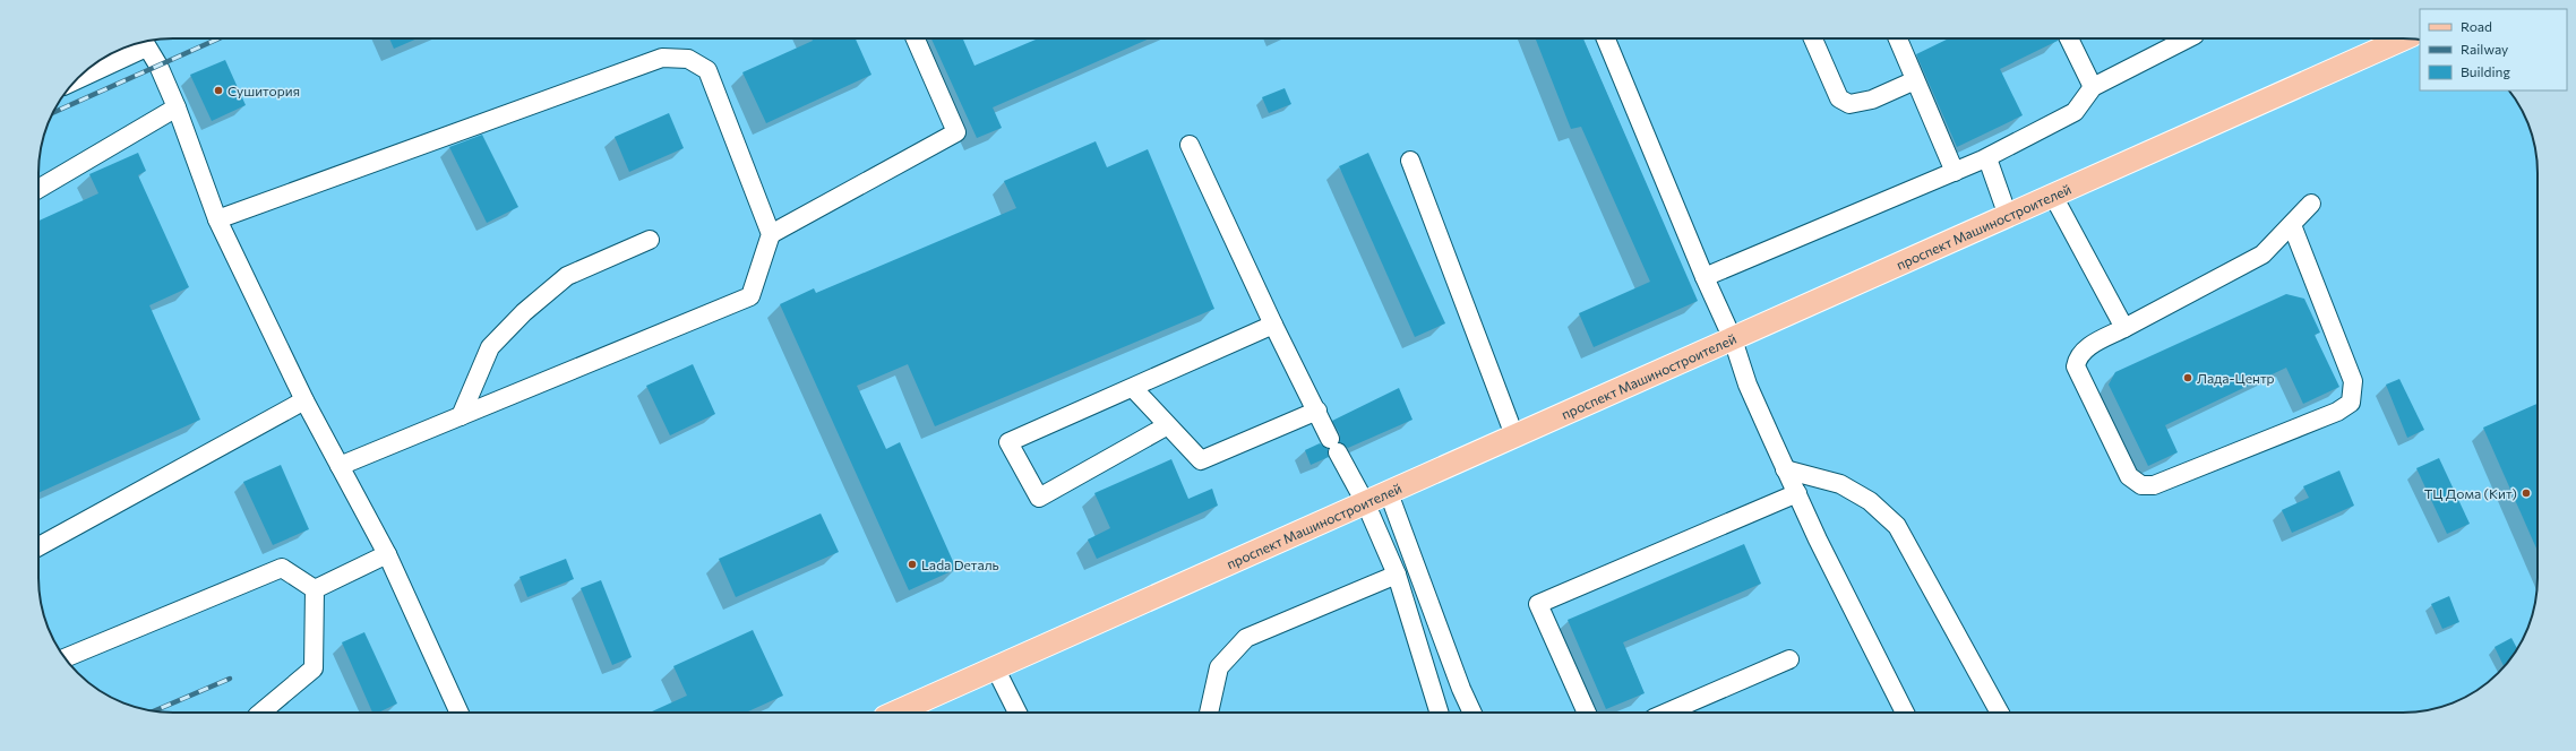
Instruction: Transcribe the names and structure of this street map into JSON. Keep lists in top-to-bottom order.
{
  "streets": {
    "main road": ["проспект Машиностроителей"]
  },
  "places": [
    "Сушитория",
    "Лада-Центр",
    "ТЦ Дома (Кит)",
    "Lada Dеталь"
  ],
  "legend": ["Road", "Railway", "Building"]
}
